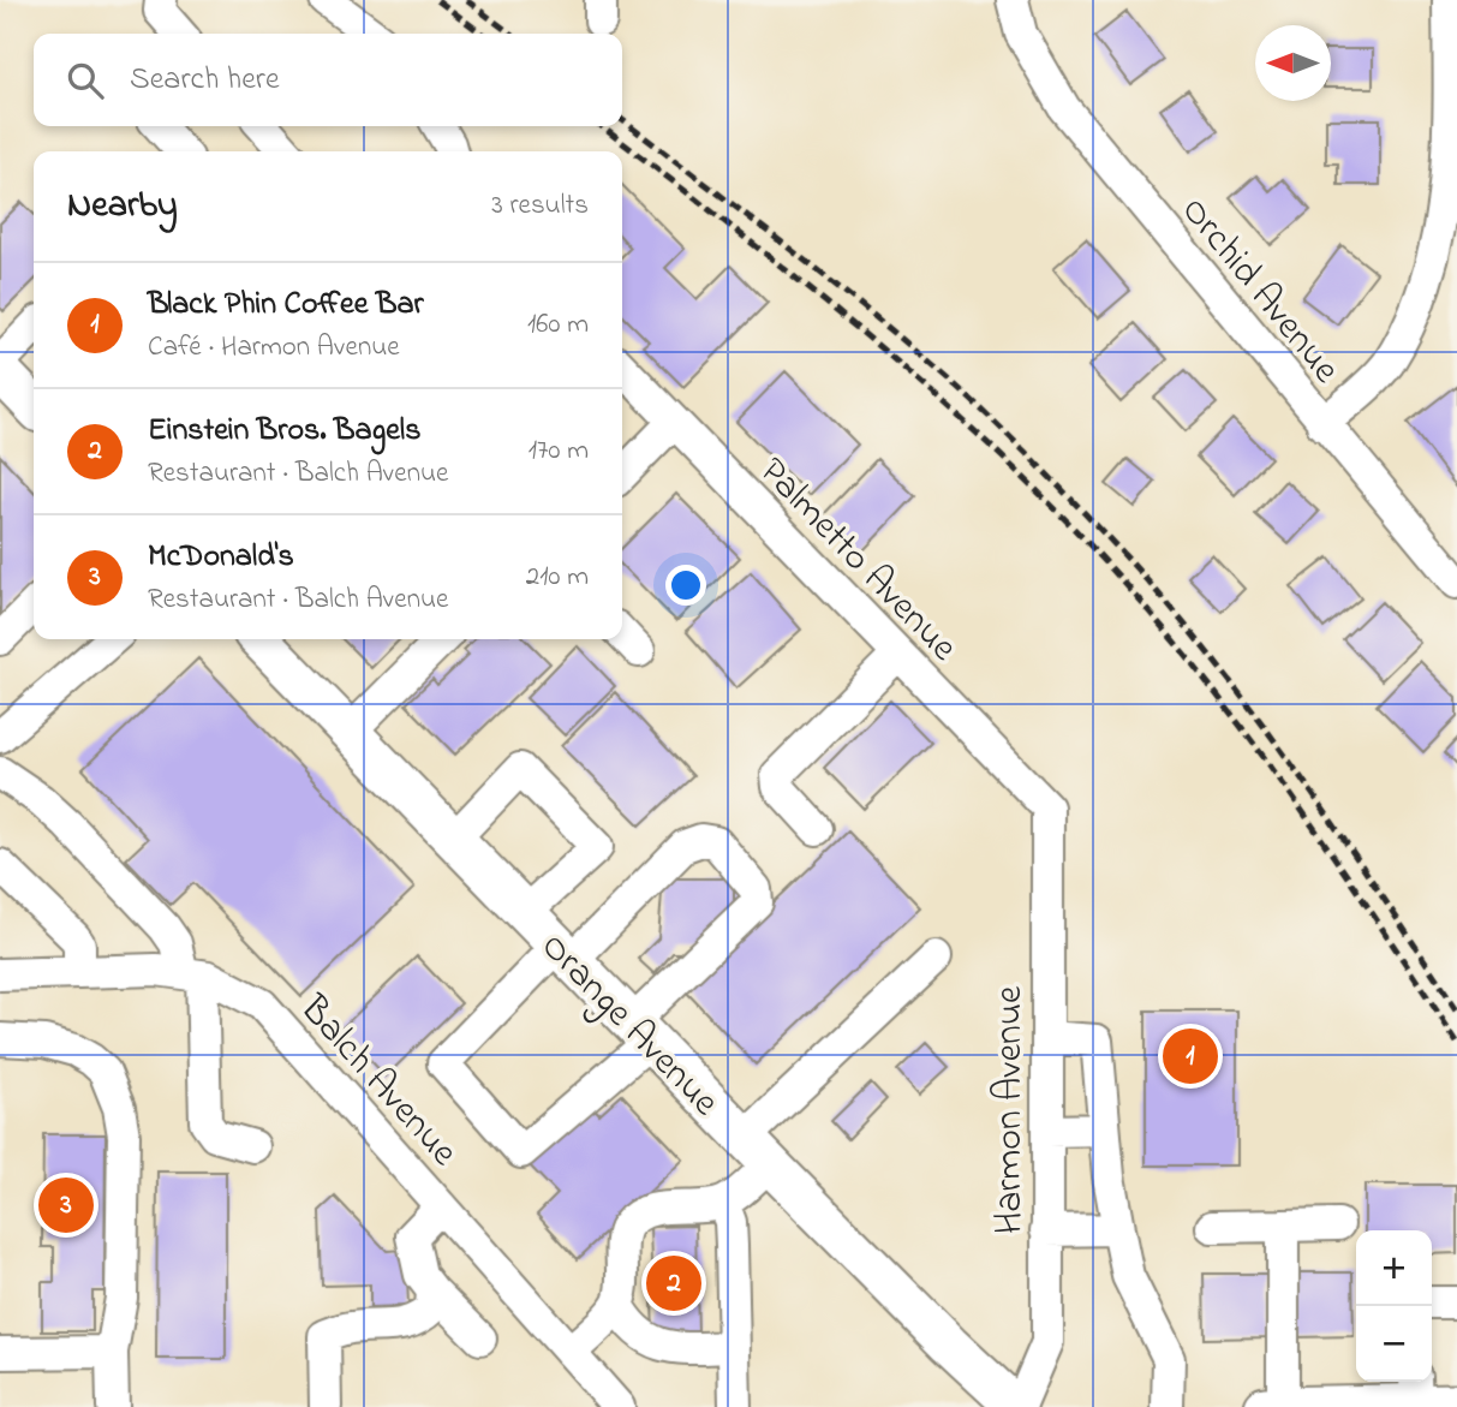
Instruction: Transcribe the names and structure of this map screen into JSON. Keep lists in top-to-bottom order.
{
  "streets": {
    "main road": ["Orange Avenue"],
    "street": [
      "Orchid Avenue",
      "Palmetto Avenue",
      "Balch Avenue",
      "Harmon Avenue"
    ]
  },
  "crossings": [
    ["Palmetto Avenue", "Harmon Avenue"],
    ["Orange Avenue", "Harmon Avenue"]
  ],
  "north": "left",
  "page": {
    "search": "Search here",
    "heading": ["Nearby", "3 results"],
    "list": [
      {
        "mark": "1",
        "name": "Black Phin Coffee Bar",
        "note": "Café · Harmon Avenue",
        "value": "160 m"
      },
      {
        "mark": "2",
        "name": "Einstein Bros. Bagels",
        "note": "Restaurant · Balch Avenue",
        "value": "170 m"
      },
      {
        "mark": "3",
        "name": "McDonald's",
        "note": "Restaurant · Balch Avenue",
        "value": "210 m"
      }
    ],
    "pins": ["1", "3", "2"],
    "map_buttons": ["+", "−"]
  }
}
